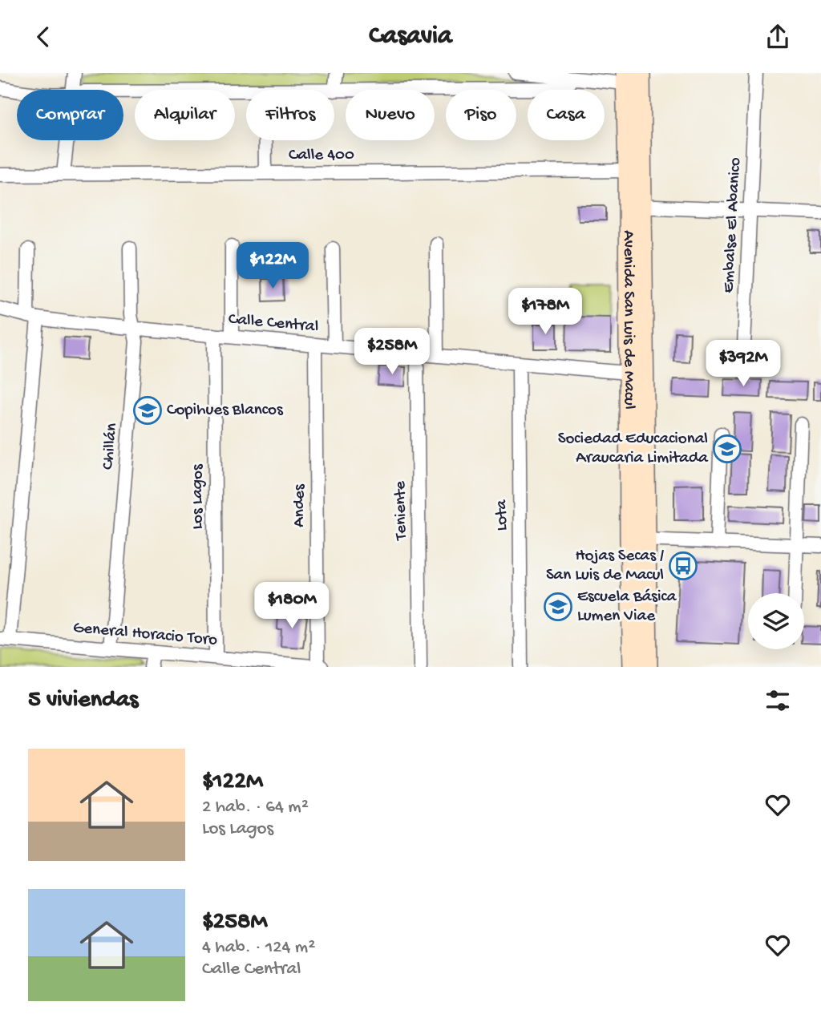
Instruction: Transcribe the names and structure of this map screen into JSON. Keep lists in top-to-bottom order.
{
  "streets": {
    "street": [
      "Calle 400",
      "Embalse El Abanico",
      "Avenida San Luis de Macul",
      "Calle Central",
      "Chillán",
      "Los Lagos",
      "Andes",
      "Teniente",
      "Lota",
      "General Horacio Toro"
    ]
  },
  "crossings": [
    ["Calle 400", "Avenida San Luis de Macul"],
    ["Avenida San Luis de Macul", "Calle Central"],
    ["Calle Central", "Chillán"],
    ["Calle Central", "Los Lagos"],
    ["Calle Central", "Andes"],
    ["Calle Central", "Teniente"],
    ["Calle Central", "Lota"],
    ["Chillán", "General Horacio Toro"],
    ["Los Lagos", "General Horacio Toro"],
    ["Andes", "General Horacio Toro"]
  ],
  "places": {
    "school or university": ["Copihues Blancos", "Sociedad Educacional Araucaria Limitada", "Escuela Básica Lumen Viae"],
    "bus stop": ["Hojas Secas / San Luis de Macul"]
  },
  "page": {
    "header": "Casavia",
    "chip": [
      "Comprar",
      "Alquilar",
      "Filtros",
      "Nuevo",
      "Piso",
      "Casa"
    ],
    "price": [
      "$122M",
      "$178M",
      "$258M",
      "$392M",
      "$180M"
    ],
    "heading": "5 viviendas",
    "list": [
      {
        "name": "$122M",
        "note": "2 hab. · 64 m² · Los Lagos"
      },
      {
        "name": "$258M",
        "note": "4 hab. · 124 m² · Calle Central"
      }
    ]
  }
}
